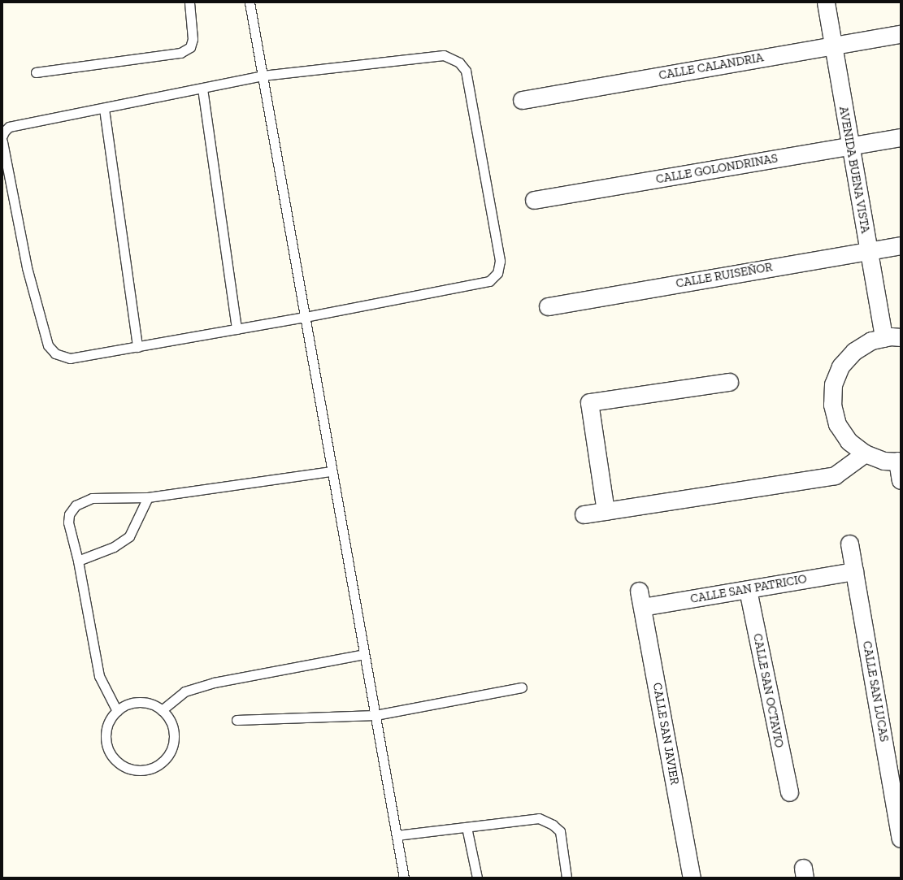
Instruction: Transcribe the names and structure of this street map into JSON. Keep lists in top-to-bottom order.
{
  "streets": {
    "street": [
      "CALLE CALANDRIA",
      "CALLE GOLONDRINAS",
      "AVENIDA BUENA VISTA",
      "CALLE RUISEÑOR",
      "CALLE SAN PATRICIO",
      "CALLE SAN OCTAVIO",
      "CALLE SAN LUCAS",
      "CALLE SAN JAVIER"
    ]
  },
  "crossings": [
    ["CALLE CALANDRIA", "AVENIDA BUENA VISTA"],
    ["CALLE GOLONDRINAS", "AVENIDA BUENA VISTA"],
    ["AVENIDA BUENA VISTA", "CALLE RUISEÑOR"],
    ["CALLE SAN PATRICIO", "CALLE SAN OCTAVIO"],
    ["CALLE SAN PATRICIO", "CALLE SAN LUCAS"],
    ["CALLE SAN PATRICIO", "CALLE SAN JAVIER"]
  ]
}
